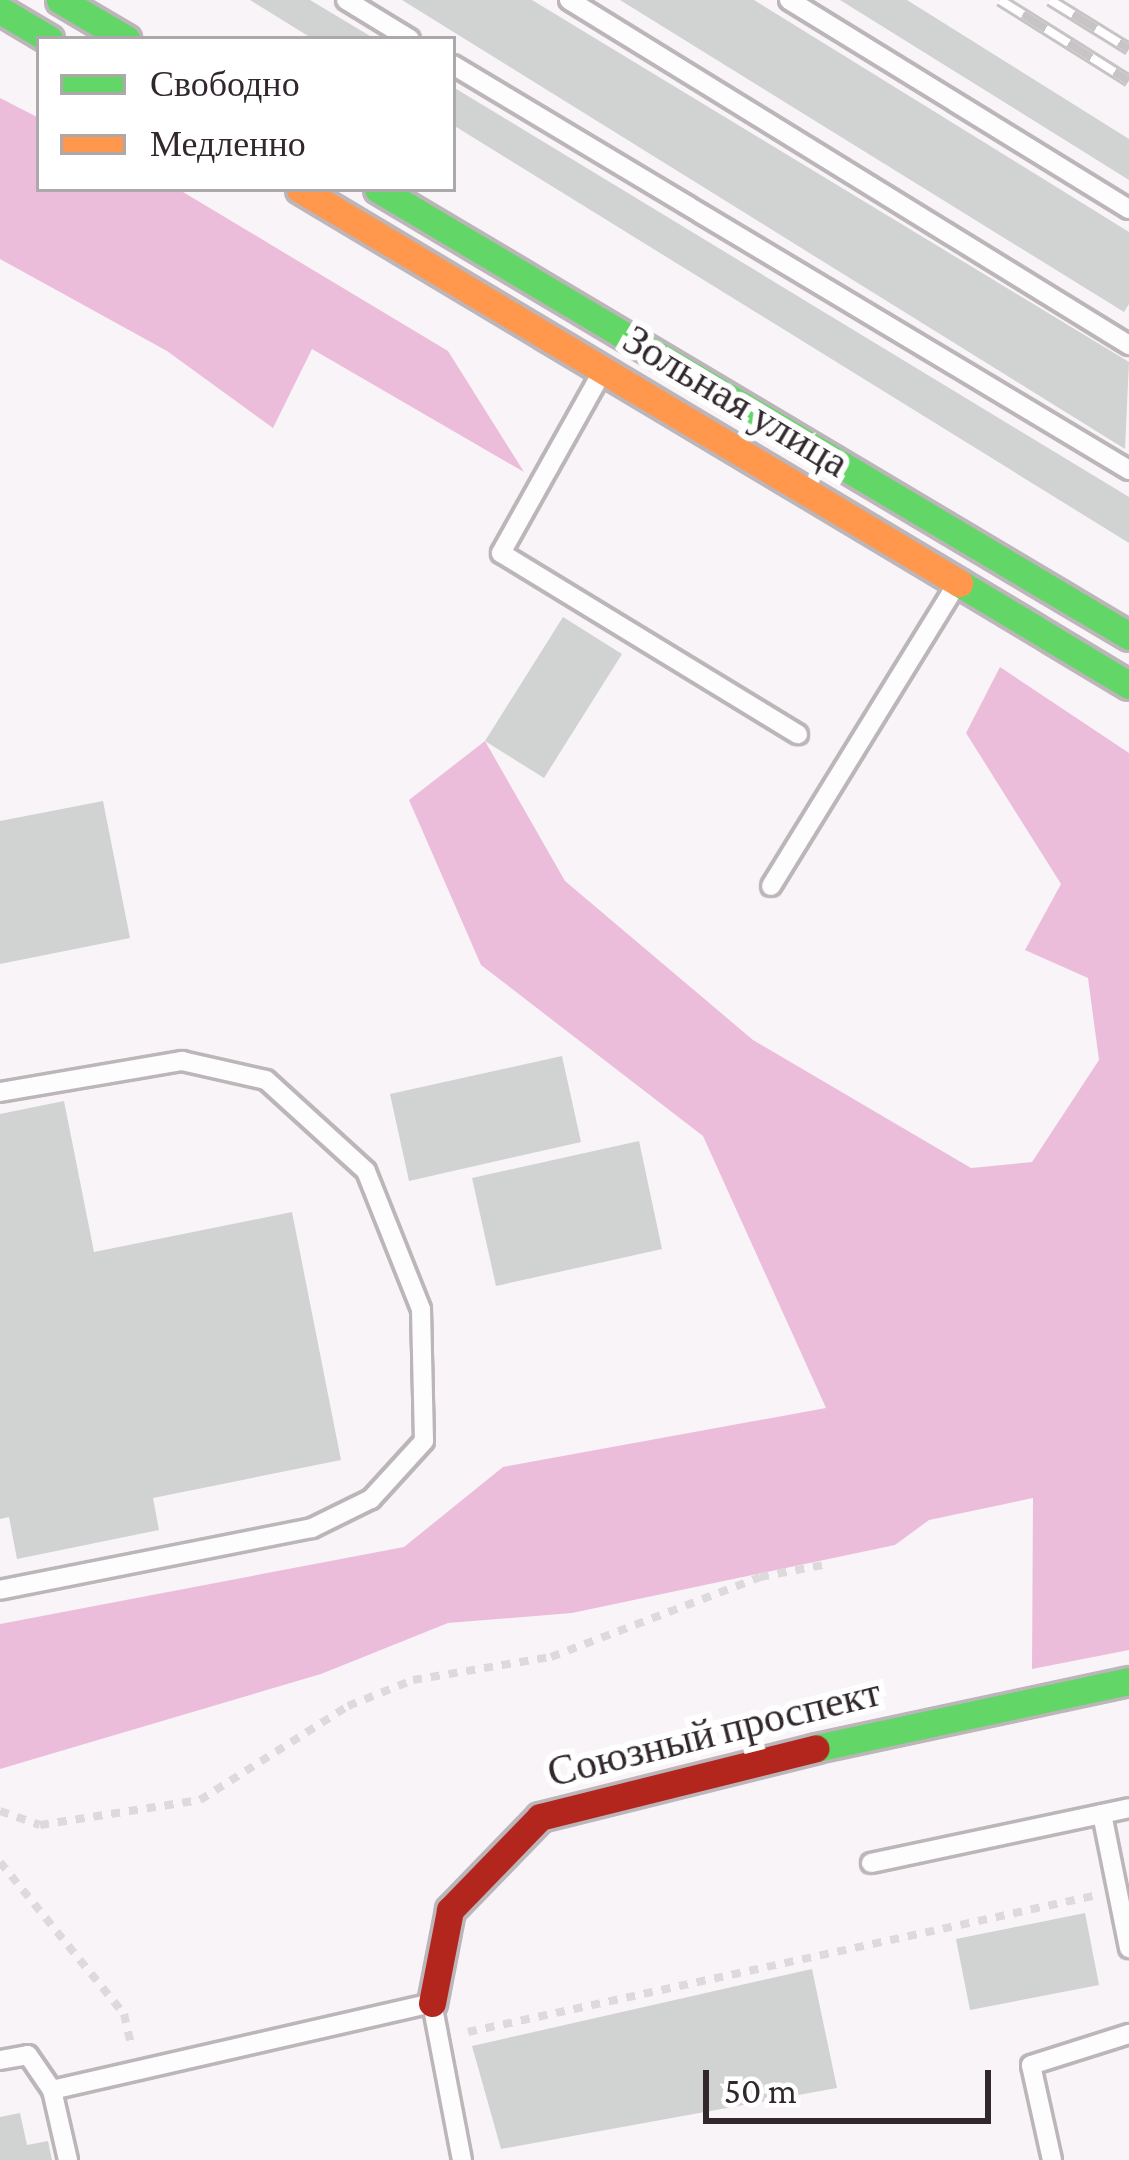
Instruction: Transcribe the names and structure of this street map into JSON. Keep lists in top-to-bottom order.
{
  "streets": {
    "street": ["Зольная улица", "Союзный проспект"]
  },
  "legend": ["Свободно", "Медленно"],
  "scale_bar": "50 m"
}
